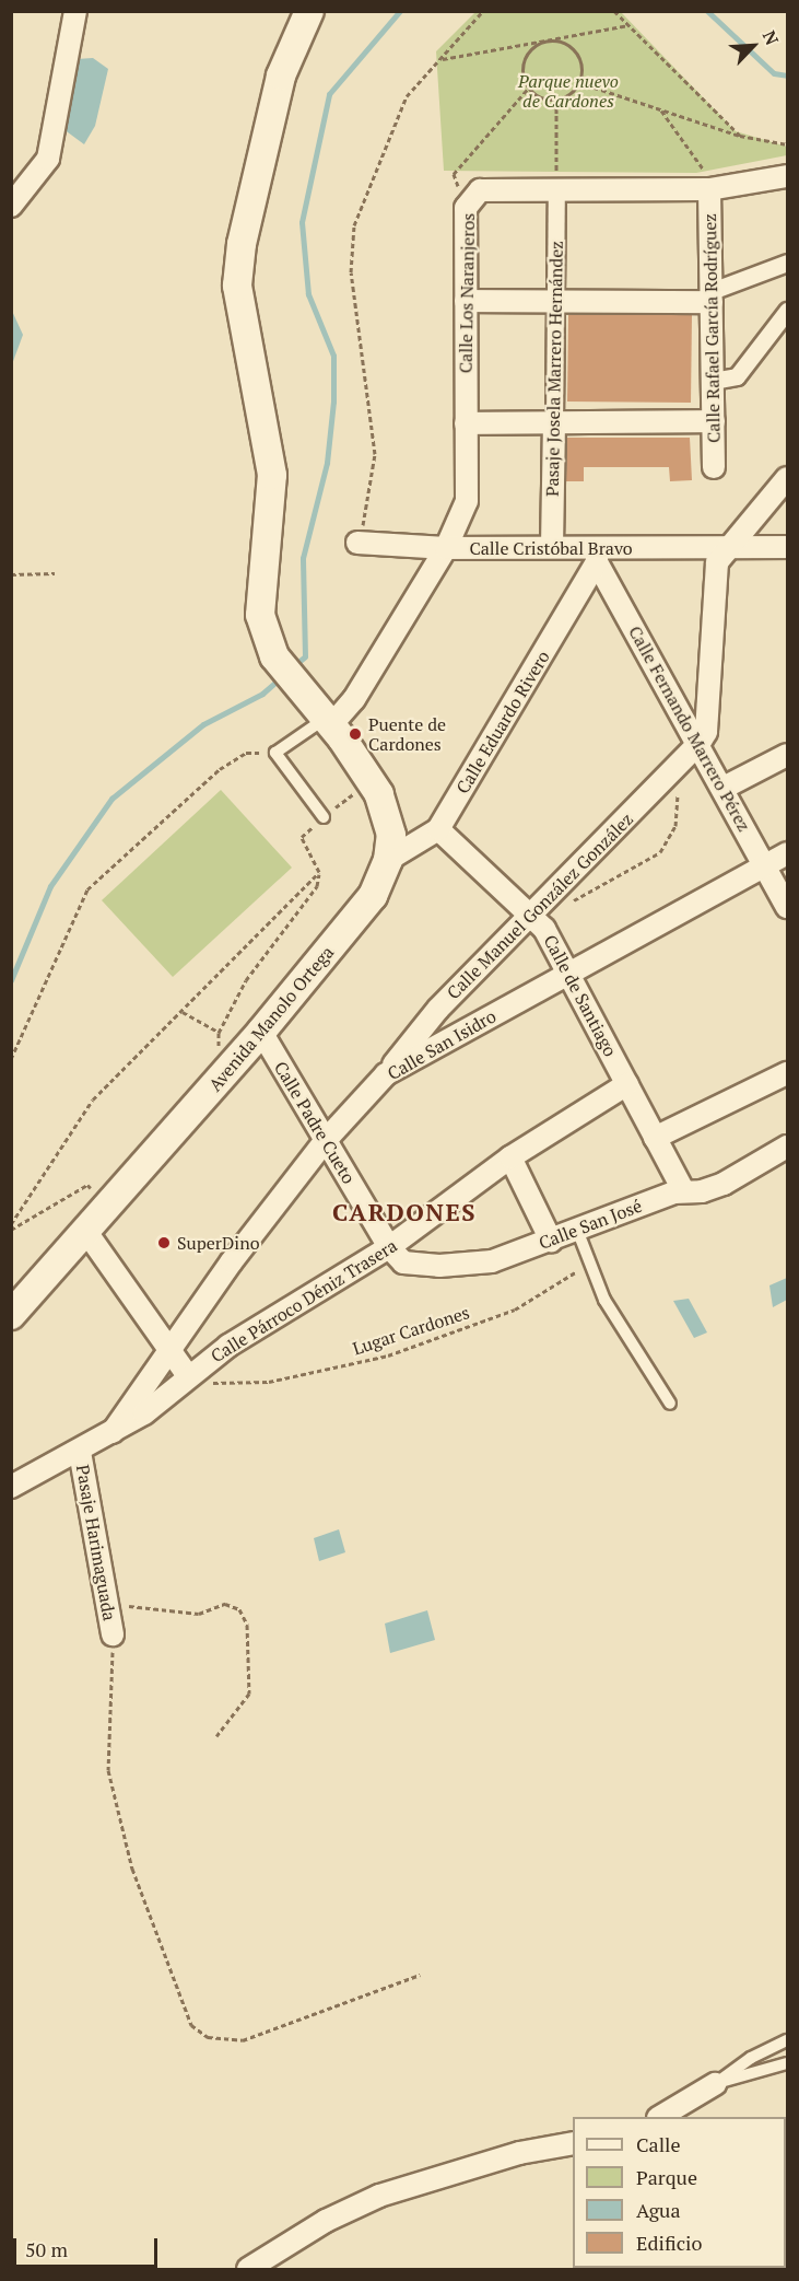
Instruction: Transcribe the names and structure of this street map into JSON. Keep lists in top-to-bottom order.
{
  "streets": {
    "street": [
      "Calle Los Naranjeros",
      "Calle Rafael García Rodríguez",
      "Pasaje Josela Marrero Hernández",
      "Calle Cristóbal Bravo",
      "Calle Eduardo Rivero",
      "Calle Fernando Marrero Pérez",
      "Calle Manuel González González",
      "Calle de Santiago",
      "Avenida Manolo Ortega",
      "Calle San Isidro",
      "Calle Padre Cueto",
      "Calle San José",
      "Calle Párroco Déniz Trasera",
      "Pasaje Harimaguada"
    ],
    "path": ["Lugar Cardones"]
  },
  "crossings": [
    ["Calle Los Naranjeros", "Calle Rafael García Rodríguez"],
    ["Calle Los Naranjeros", "Pasaje Josela Marrero Hernández"],
    ["Calle Los Naranjeros", "Calle Cristóbal Bravo"],
    ["Pasaje Josela Marrero Hernández", "Calle Cristóbal Bravo"],
    ["Calle Cristóbal Bravo", "Calle Eduardo Rivero"],
    ["Calle Cristóbal Bravo", "Calle Fernando Marrero Pérez"],
    ["Calle Cristóbal Bravo", "Avenida Manolo Ortega"],
    ["Calle Eduardo Rivero", "Calle Fernando Marrero Pérez"],
    ["Calle Eduardo Rivero", "Calle de Santiago"],
    ["Calle Eduardo Rivero", "Avenida Manolo Ortega"],
    ["Calle Fernando Marrero Pérez", "Calle Manuel González González"],
    ["Calle Fernando Marrero Pérez", "Calle San Isidro"],
    ["Calle Manuel González González", "Calle de Santiago"],
    ["Calle Manuel González González", "Calle San Isidro"],
    ["Calle de Santiago", "Calle San Isidro"],
    ["Calle de Santiago", "Calle San José"],
    ["Calle de Santiago", "Calle Párroco Déniz Trasera"],
    ["Avenida Manolo Ortega", "Calle Padre Cueto"],
    ["Calle San Isidro", "Calle Padre Cueto"],
    ["Calle San Isidro", "Calle Párroco Déniz Trasera"],
    ["Calle Padre Cueto", "Calle San José"],
    ["Calle Padre Cueto", "Calle Párroco Déniz Trasera"],
    ["Calle San José", "Calle Párroco Déniz Trasera"],
    ["Calle Párroco Déniz Trasera", "Lugar Cardones"],
    ["Calle Párroco Déniz Trasera", "Pasaje Harimaguada"]
  ],
  "districts": ["CARDONES"],
  "parks": ["Parque nuevo de Cardones"],
  "places": ["Puente de Cardones", "SuperDino"],
  "legend": [
    "Calle",
    "Parque",
    "Agua",
    "Edificio"
  ],
  "scale_bar": "50 m",
  "north": "top right"
}
